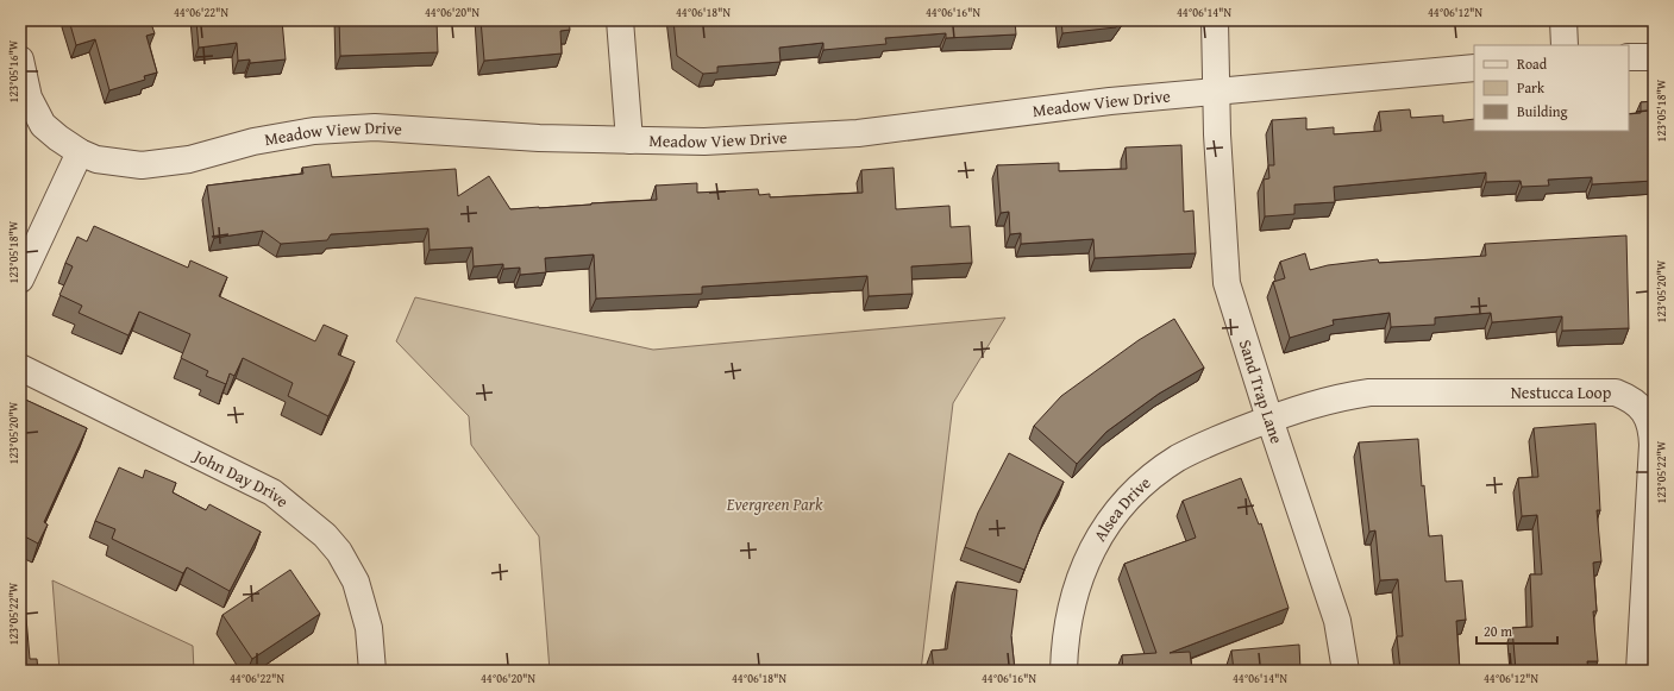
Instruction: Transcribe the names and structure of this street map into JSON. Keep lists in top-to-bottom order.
{
  "streets": {
    "street": [
      "Meadow View Drive",
      "Sand Trap Lane",
      "Nestucca Loop",
      "John Day Drive",
      "Alsea Drive"
    ]
  },
  "crossings": [
    ["Meadow View Drive", "Sand Trap Lane"],
    ["Sand Trap Lane", "Nestucca Loop"],
    ["Sand Trap Lane", "Alsea Drive"],
    ["Nestucca Loop", "Alsea Drive"]
  ],
  "parks": ["Evergreen Park"],
  "legend": ["Road", "Park", "Building"],
  "scale_bar": "20 m",
  "coordinates": [
    "44°06'22\"N",
    "44°06'20\"N",
    "44°06'18\"N",
    "44°06'16\"N",
    "44°06'14\"N",
    "44°06'12\"N",
    "123°05'16\"W",
    "123°05'18\"W",
    "123°05'20\"W",
    "123°05'22\"W"
  ]
}
